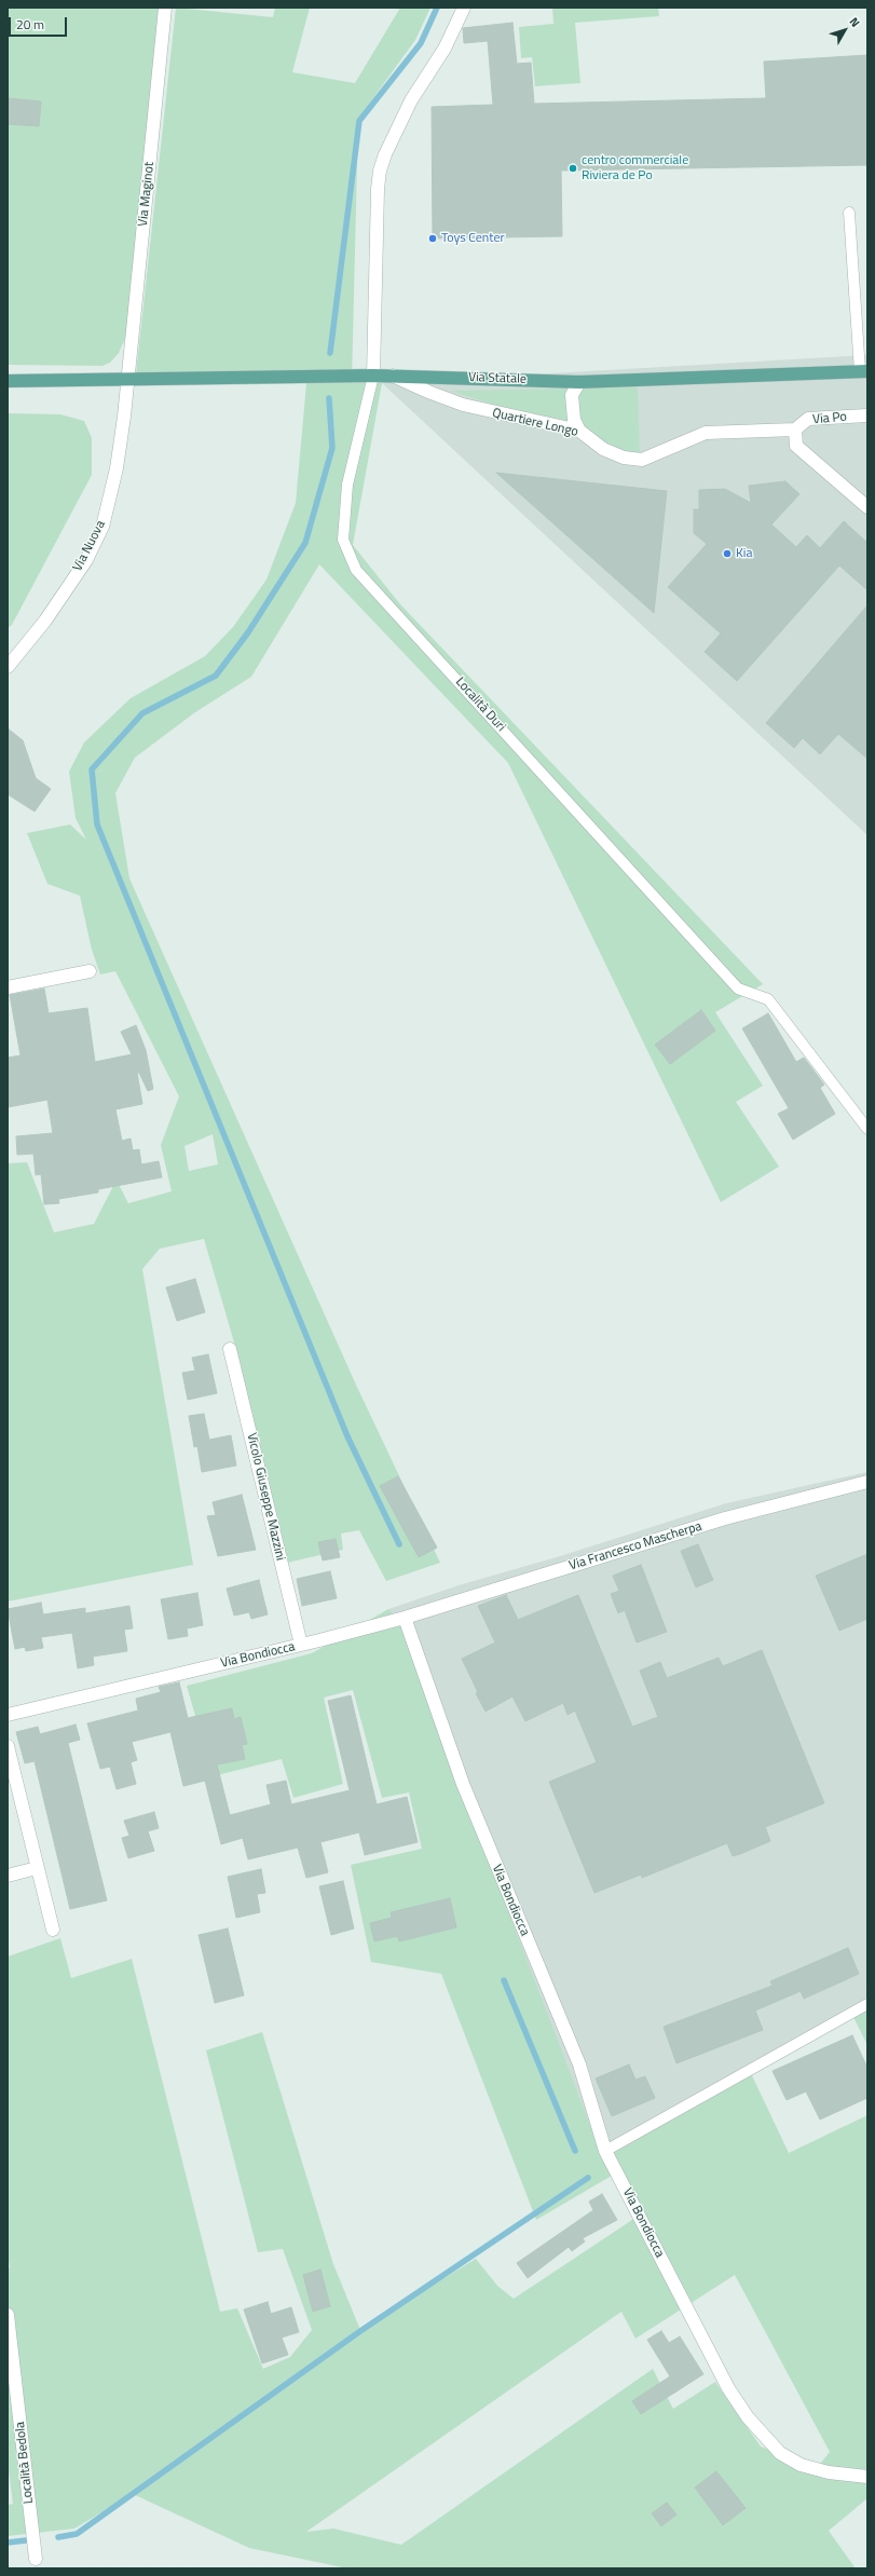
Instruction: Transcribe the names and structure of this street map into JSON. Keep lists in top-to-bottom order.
{
  "streets": {
    "main road": ["Via Statale"],
    "street": [
      "Via Maginot",
      "Via Po",
      "Quartiere Longo",
      "Via Nuova",
      "Vicolo Giuseppe Mazzini",
      "Via Francesco Mascherpa",
      "Via Bondiocca",
      "Località Bedola"
    ],
    "lane": ["Località Duri"]
  },
  "crossings": [
    ["Via Maginot", "Via Statale"],
    ["Via Maginot", "Via Nuova"],
    ["Via Statale", "Quartiere Longo"],
    ["Via Statale", "Via Nuova"],
    ["Via Statale", "Località Duri"],
    ["Via Po", "Quartiere Longo"],
    ["Vicolo Giuseppe Mazzini", "Via Bondiocca"],
    ["Via Francesco Mascherpa", "Via Bondiocca"]
  ],
  "places": ["centro commerciale Riviera de Po", "Toys Center", "Kia"],
  "scale_bar": "20 m",
  "north": "top right"
}
